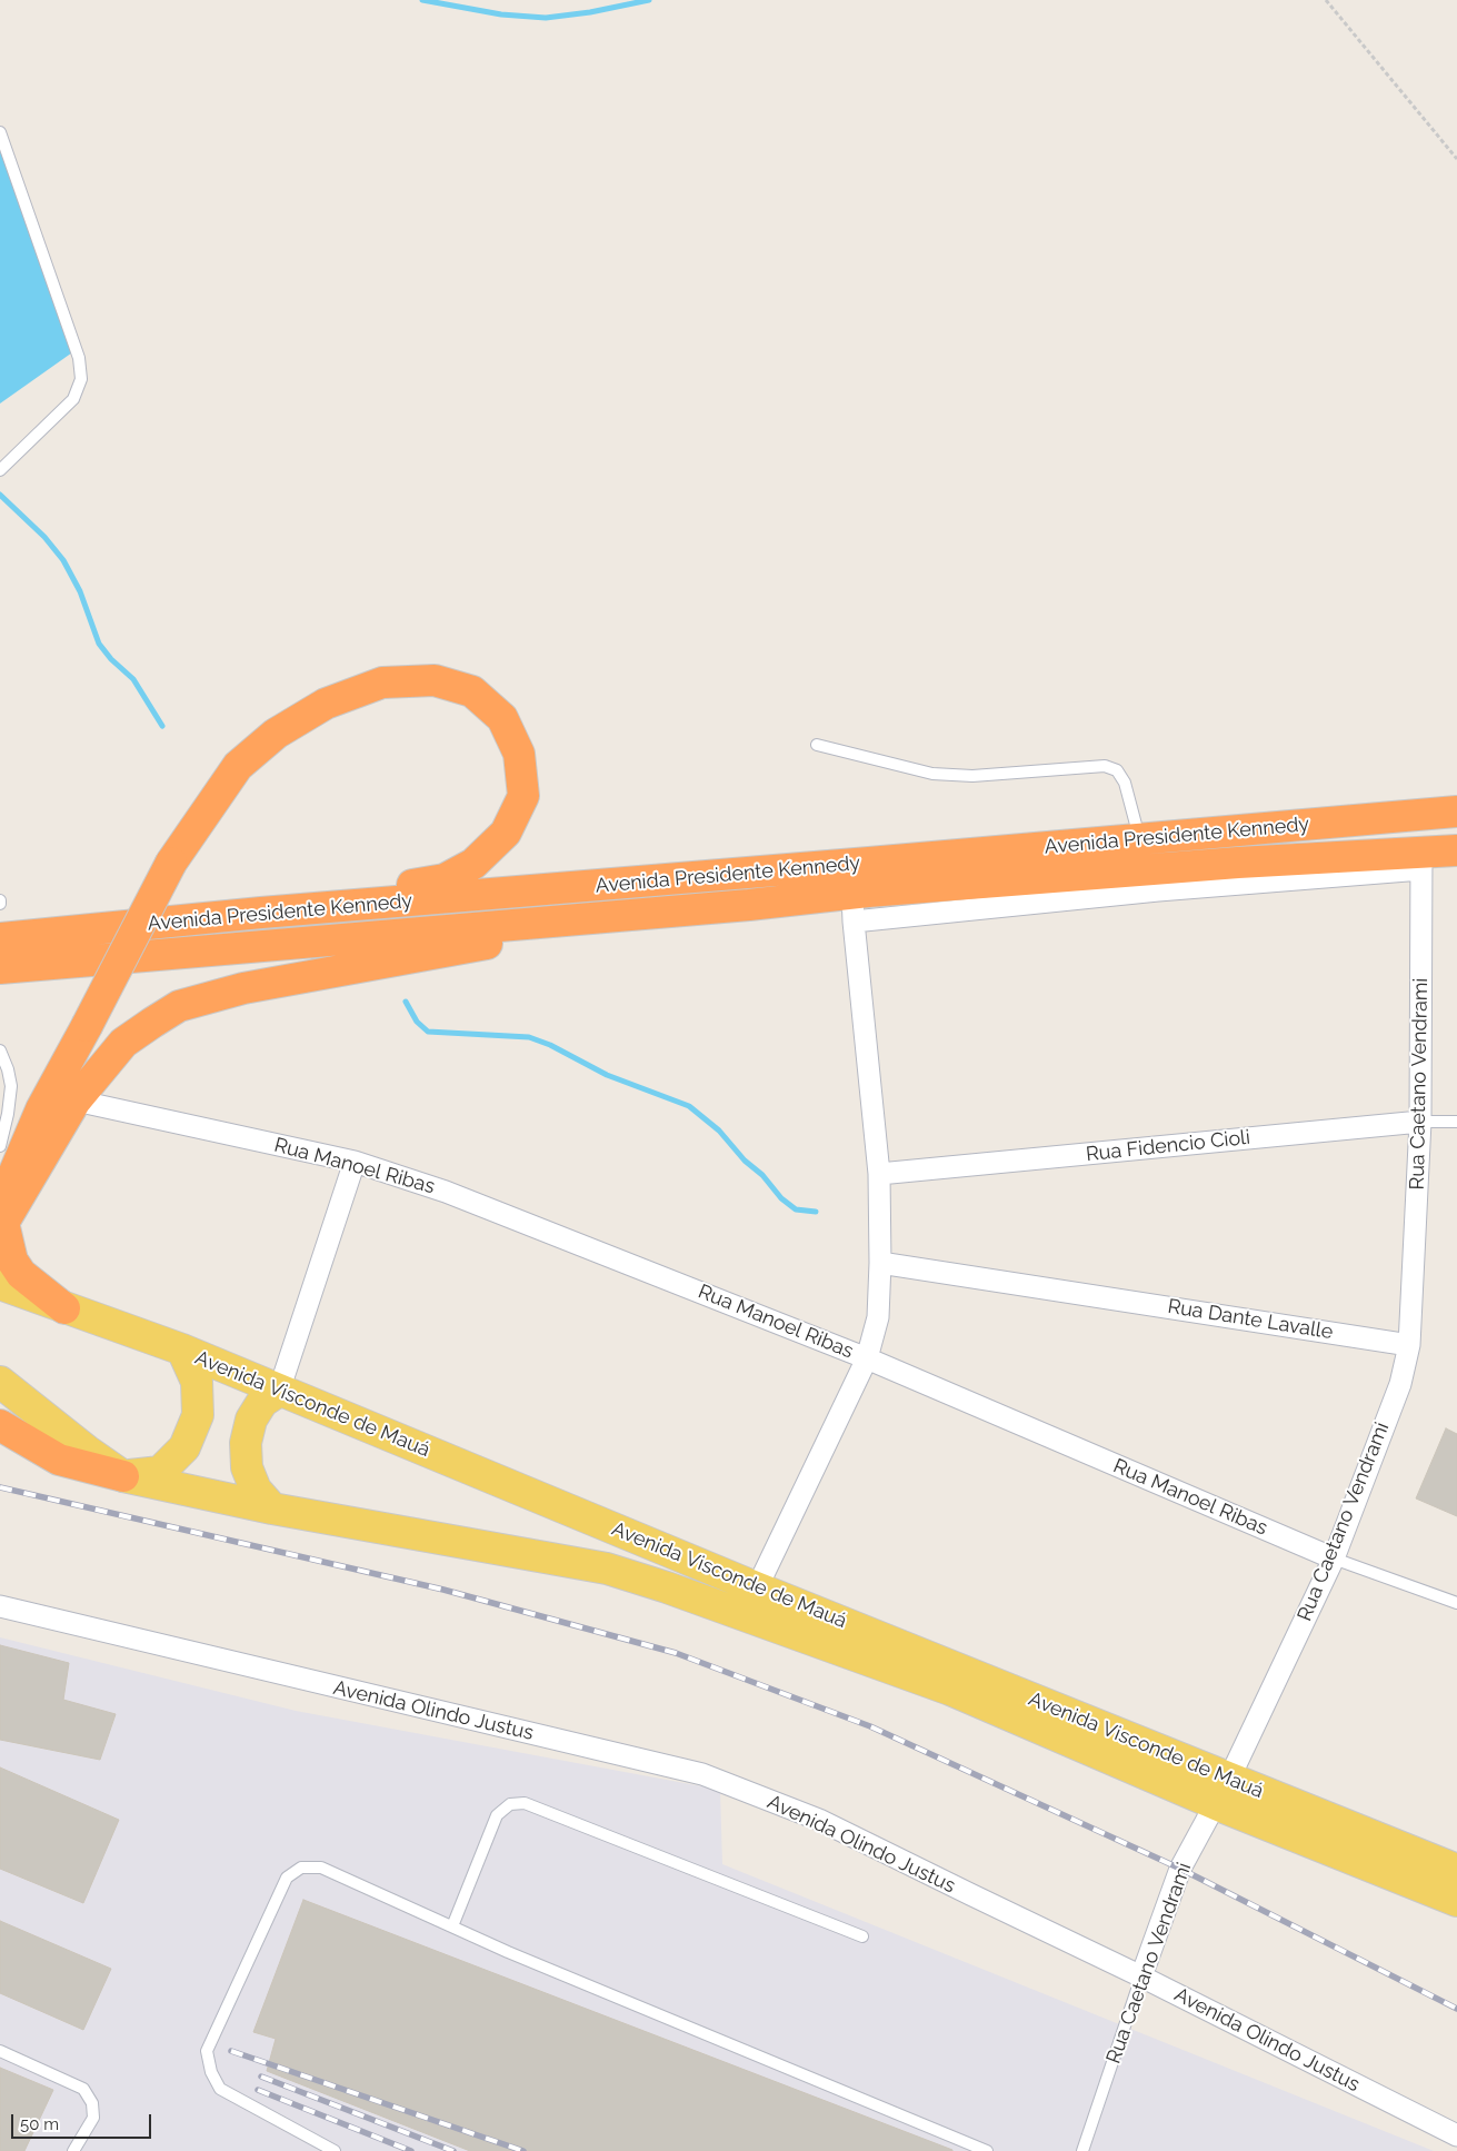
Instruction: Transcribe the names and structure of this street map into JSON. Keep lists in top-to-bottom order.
{
  "streets": {
    "highway": ["Avenida Presidente Kennedy"],
    "main road": ["Avenida Visconde de Mauá"],
    "street": [
      "Rua Caetano Vendrami",
      "Rua Fidencio Cioli",
      "Rua Manoel Ribas",
      "Rua Dante Lavalle",
      "Avenida Olindo Justus"
    ]
  },
  "crossings": [
    ["Avenida Presidente Kennedy", "Rua Caetano Vendrami"],
    ["Rua Caetano Vendrami", "Rua Fidencio Cioli"],
    ["Rua Caetano Vendrami", "Rua Manoel Ribas"],
    ["Rua Caetano Vendrami", "Rua Dante Lavalle"],
    ["Rua Caetano Vendrami", "Avenida Visconde de Mauá"],
    ["Rua Caetano Vendrami", "Avenida Olindo Justus"]
  ],
  "scale_bar": "50 m"
}
